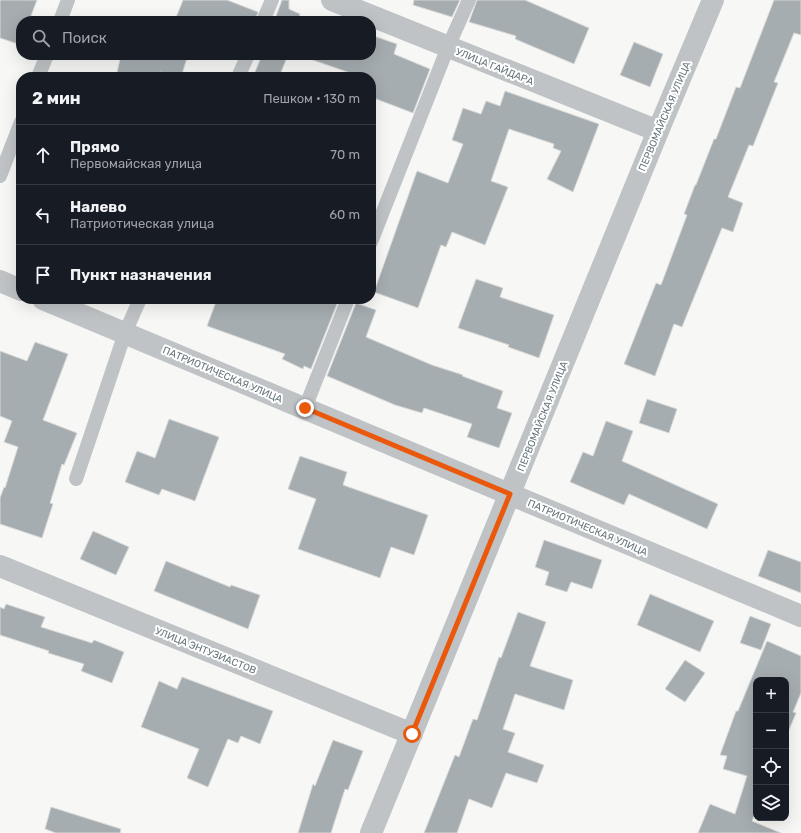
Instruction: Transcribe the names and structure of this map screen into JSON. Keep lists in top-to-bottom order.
{
  "streets": {
    "street": [
      "УЛИЦА ГАЙДАРА",
      "ПЕРВОМАЙСКАЯ УЛИЦА",
      "ПАТРИОТИЧЕСКАЯ УЛИЦА",
      "УЛИЦА ЭНТУЗИАСТОВ"
    ]
  },
  "crossings": [
    ["УЛИЦА ГАЙДАРА", "ПЕРВОМАЙСКАЯ УЛИЦА"],
    ["ПЕРВОМАЙСКАЯ УЛИЦА", "ПАТРИОТИЧЕСКАЯ УЛИЦА"],
    ["ПЕРВОМАЙСКАЯ УЛИЦА", "УЛИЦА ЭНТУЗИАСТОВ"]
  ],
  "page": {
    "search": "Поиск",
    "heading": ["2 мин", "Пешком · 130 m"],
    "list": [
      ["Прямо", "Первомайская улица", "70 m"],
      ["Налево", "Патриотическая улица", "60 m"],
      "Пункт назначения"
    ],
    "map_buttons": ["+", "−"]
  }
}
